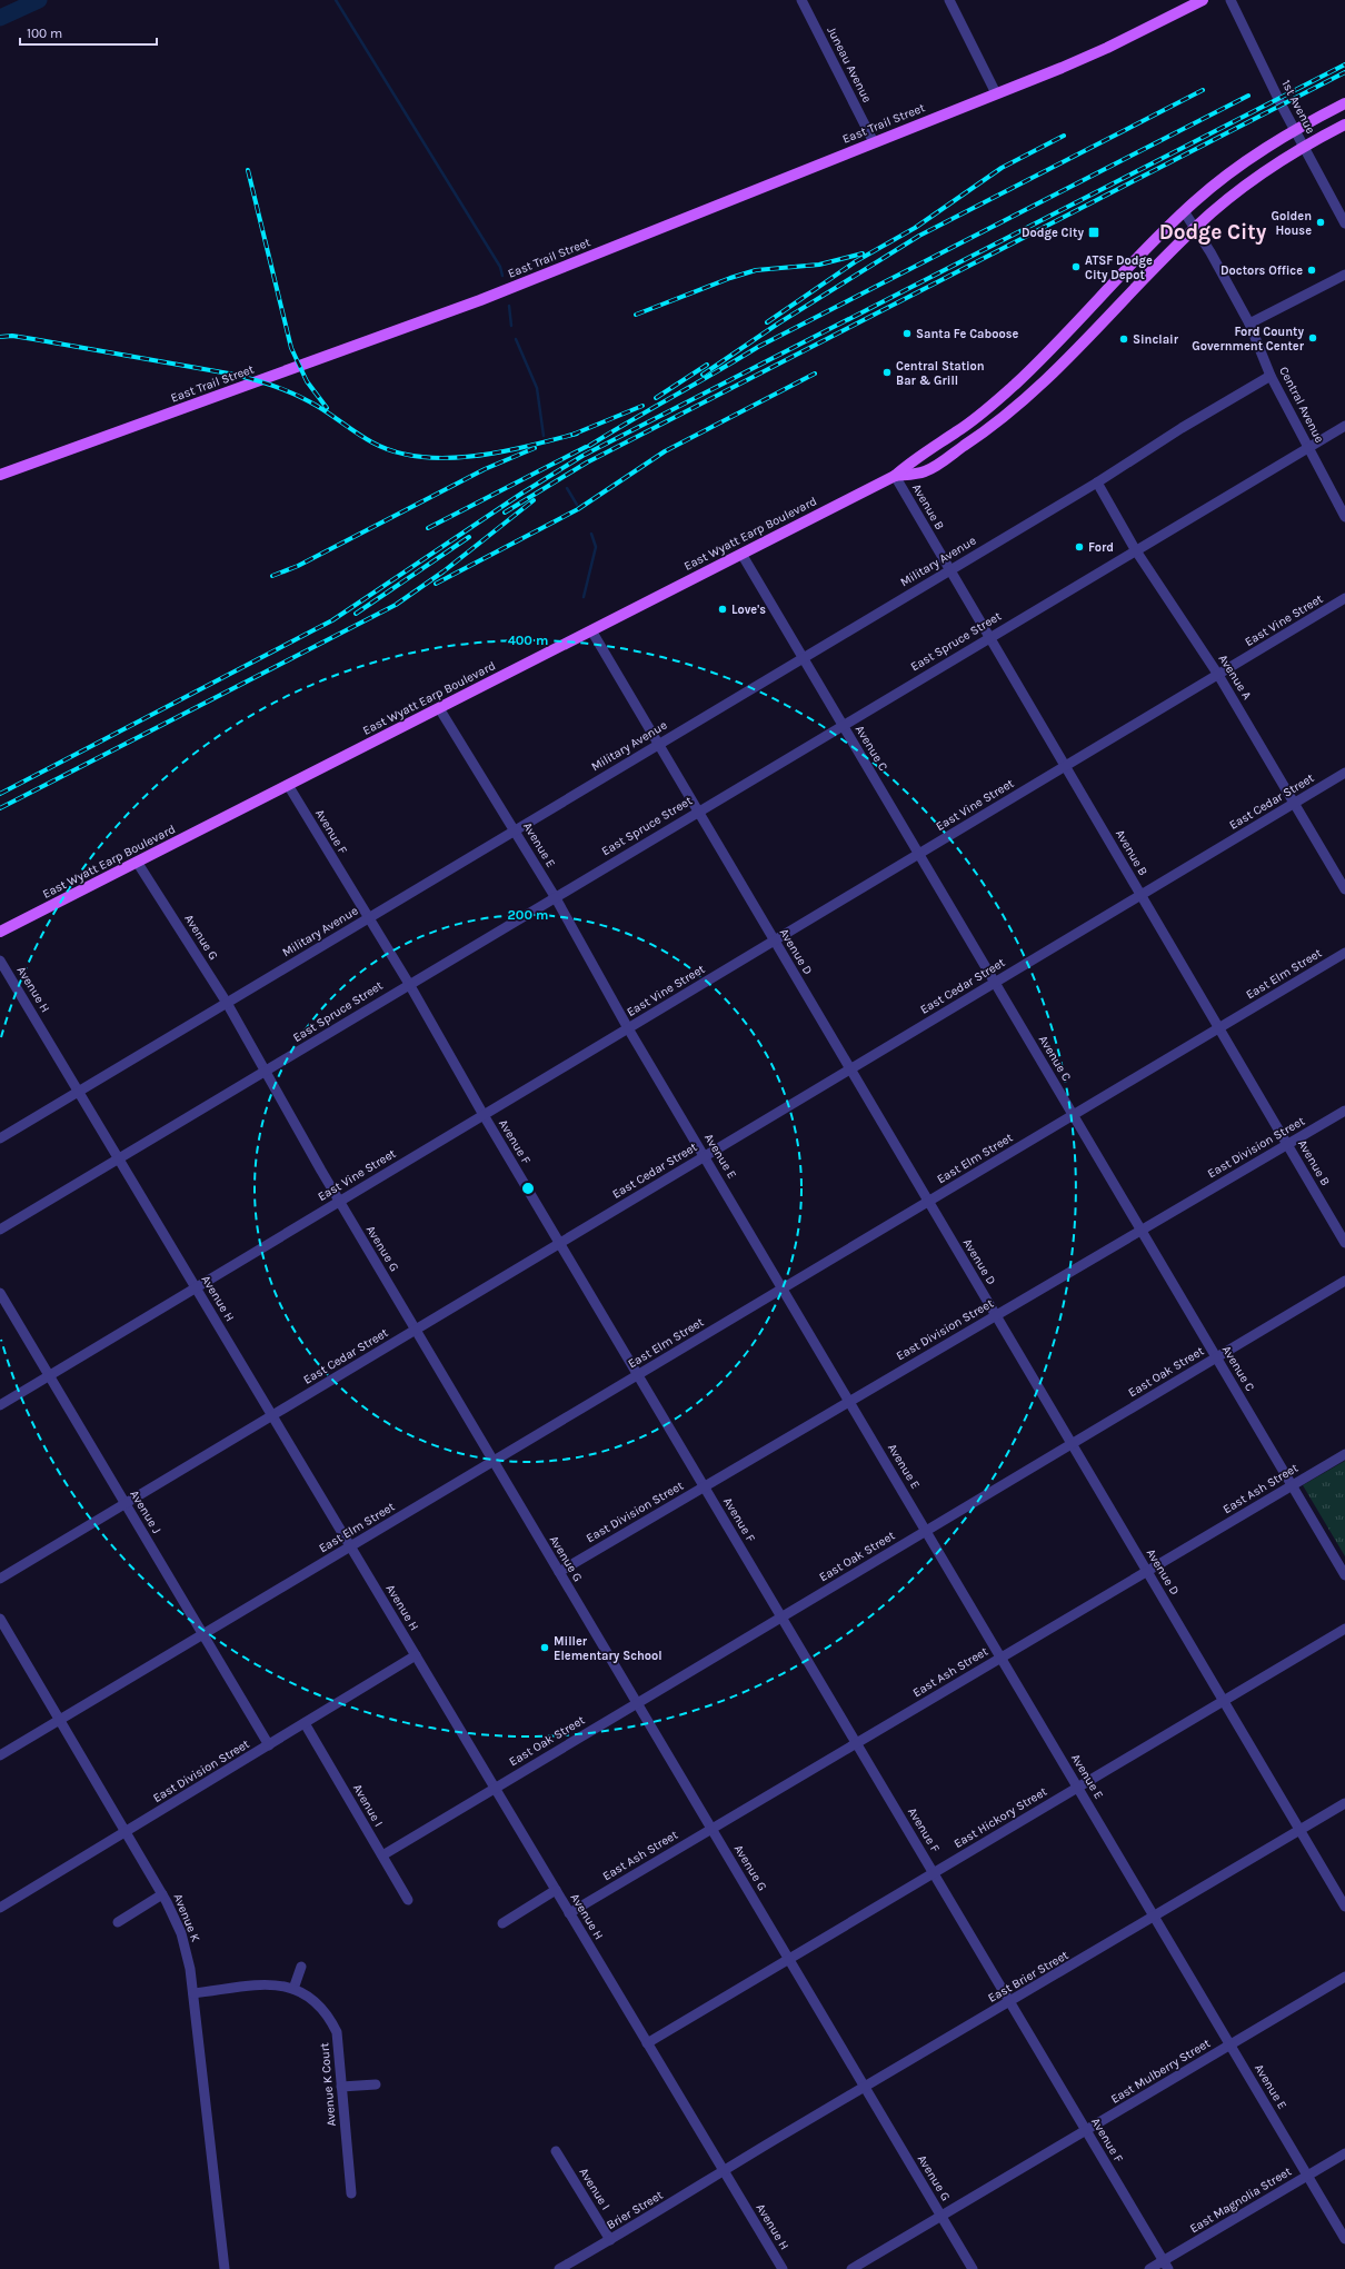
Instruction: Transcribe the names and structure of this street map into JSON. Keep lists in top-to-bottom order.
{
  "streets": {
    "main road": ["East Trail Street", "East Wyatt Earp Boulevard"],
    "street": [
      "Juneau Avenue",
      "1st Avenue",
      "Central Avenue",
      "Avenue B",
      "Military Avenue",
      "East Vine Street",
      "East Spruce Street",
      "Avenue A",
      "Avenue C",
      "East Cedar Street",
      "Avenue F",
      "Avenue E",
      "Avenue G",
      "Avenue D",
      "East Elm Street",
      "Avenue H",
      "East Division Street",
      "East Oak Street",
      "East Ash Street",
      "Avenue J",
      "Avenue I",
      "East Hickory Street",
      "Avenue K",
      "East Brier Street",
      "East Mulberry Street",
      "Avenue K Court",
      "East Magnolia Street",
      "Brier Street"
    ]
  },
  "crossings": [
    ["Juneau Avenue", "East Trail Street"],
    ["1st Avenue", "East Wyatt Earp Boulevard"],
    ["Central Avenue", "East Wyatt Earp Boulevard"],
    ["Central Avenue", "Military Avenue"],
    ["Central Avenue", "East Spruce Street"],
    ["Avenue B", "East Wyatt Earp Boulevard"],
    ["Avenue B", "Military Avenue"],
    ["Avenue B", "East Vine Street"],
    ["Avenue B", "East Spruce Street"],
    ["Avenue B", "East Cedar Street"],
    ["Avenue B", "East Elm Street"],
    ["Avenue B", "East Division Street"],
    ["East Wyatt Earp Boulevard", "Avenue C"],
    ["East Wyatt Earp Boulevard", "Avenue F"],
    ["East Wyatt Earp Boulevard", "Avenue E"],
    ["East Wyatt Earp Boulevard", "Avenue G"],
    ["East Wyatt Earp Boulevard", "Avenue D"],
    ["Military Avenue", "Avenue A"],
    ["Military Avenue", "Avenue C"],
    ["Military Avenue", "Avenue F"],
    ["Military Avenue", "Avenue E"],
    ["Military Avenue", "Avenue G"],
    ["Military Avenue", "Avenue D"],
    ["Military Avenue", "Avenue H"],
    ["East Vine Street", "Avenue A"],
    ["East Vine Street", "Avenue C"],
    ["East Vine Street", "Avenue F"],
    ["East Vine Street", "Avenue E"],
    ["East Vine Street", "Avenue G"],
    ["East Vine Street", "Avenue D"],
    ["East Vine Street", "Avenue H"],
    ["East Vine Street", "Avenue J"],
    ["East Spruce Street", "Avenue A"],
    ["East Spruce Street", "Avenue C"],
    ["East Spruce Street", "Avenue F"],
    ["East Spruce Street", "Avenue E"],
    ["East Spruce Street", "Avenue G"],
    ["East Spruce Street", "Avenue D"],
    ["East Spruce Street", "Avenue H"],
    ["Avenue A", "East Cedar Street"],
    ["Avenue C", "East Cedar Street"],
    ["Avenue C", "East Elm Street"],
    ["Avenue C", "East Division Street"],
    ["Avenue C", "East Oak Street"],
    ["Avenue C", "East Ash Street"],
    ["East Cedar Street", "Avenue F"],
    ["East Cedar Street", "Avenue E"],
    ["East Cedar Street", "Avenue G"],
    ["East Cedar Street", "Avenue D"],
    ["East Cedar Street", "Avenue H"],
    ["East Cedar Street", "Avenue J"],
    ["Avenue F", "East Elm Street"],
    ["Avenue F", "East Division Street"],
    ["Avenue F", "East Oak Street"],
    ["Avenue F", "East Ash Street"],
    ["Avenue F", "East Hickory Street"],
    ["Avenue F", "East Brier Street"],
    ["Avenue F", "East Mulberry Street"],
    ["Avenue F", "East Magnolia Street"],
    ["Avenue E", "East Elm Street"],
    ["Avenue E", "East Division Street"],
    ["Avenue E", "East Oak Street"],
    ["Avenue E", "East Ash Street"],
    ["Avenue E", "East Hickory Street"],
    ["Avenue E", "East Brier Street"],
    ["Avenue E", "East Mulberry Street"],
    ["Avenue E", "East Magnolia Street"],
    ["Avenue G", "East Elm Street"],
    ["Avenue G", "East Division Street"],
    ["Avenue G", "East Oak Street"],
    ["Avenue G", "East Ash Street"],
    ["Avenue G", "East Hickory Street"],
    ["Avenue G", "East Brier Street"],
    ["Avenue G", "East Mulberry Street"],
    ["Avenue D", "East Elm Street"],
    ["Avenue D", "East Division Street"],
    ["Avenue D", "East Oak Street"],
    ["Avenue D", "East Ash Street"],
    ["Avenue D", "East Hickory Street"],
    ["Avenue D", "East Brier Street"],
    ["East Elm Street", "Avenue H"],
    ["East Elm Street", "Avenue J"],
    ["East Elm Street", "Avenue K"],
    ["Avenue H", "East Division Street"],
    ["Avenue H", "East Oak Street"],
    ["Avenue H", "East Ash Street"],
    ["Avenue H", "East Hickory Street"],
    ["Avenue H", "East Brier Street"],
    ["Avenue H", "Brier Street"],
    ["East Division Street", "Avenue J"],
    ["East Division Street", "Avenue I"],
    ["East Division Street", "Avenue K"],
    ["East Oak Street", "Avenue I"],
    ["Avenue I", "Brier Street"],
    ["Avenue K", "Avenue K Court"],
    ["East Brier Street", "Brier Street"]
  ],
  "districts": ["Dodge City"],
  "places": {
    "other": [
      "Golden House",
      "ATSF Dodge City Depot",
      "Doctors Office",
      "Santa Fe Caboose",
      "Ford County Government Center",
      "Sinclair",
      "Central Station Bar & Grill",
      "Ford",
      "Love's",
      "Miller Elementary School"
    ],
    "transit": ["Dodge City"]
  },
  "scale_bar": "100 m",
  "rings": ["400 m", "200 m"]
}
